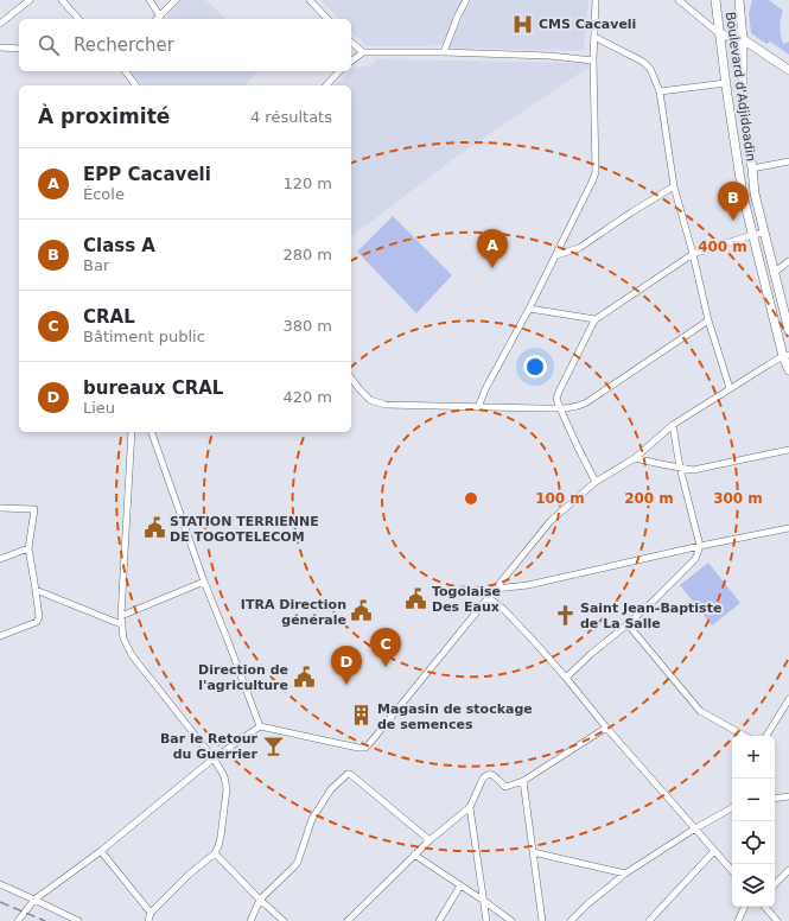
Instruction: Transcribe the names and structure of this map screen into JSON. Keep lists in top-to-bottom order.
{
  "streets": {
    "main road": ["Boulevard d'Adjidoadin"]
  },
  "places": {
    "hospital": ["CMS Cacaveli"],
    "public building": [
      "STATION TERRIENNE DE TOGOTELECOM",
      "Togolaise Des Eaux",
      "ITRA Direction générale",
      "Direction de l'agriculture"
    ],
    "church": ["Saint Jean-Baptiste de La Salle"],
    "building": ["Magasin de stockage de semences"],
    "bar": ["Bar le Retour du Guerrier"]
  },
  "page": {
    "search": "Rechercher",
    "heading": ["À proximité", "4 résultats"],
    "list": [
      {
        "mark": "A",
        "name": "EPP Cacaveli",
        "note": "École",
        "value": "120 m"
      },
      {
        "mark": "B",
        "name": "Class A",
        "note": "Bar",
        "value": "280 m"
      },
      {
        "mark": "C",
        "name": "CRAL",
        "note": "Bâtiment public",
        "value": "380 m"
      },
      {
        "mark": "D",
        "name": "bureaux CRAL",
        "note": "Lieu",
        "value": "420 m"
      }
    ],
    "pins": [
      "B",
      "A",
      "C",
      "D"
    ],
    "map_buttons": ["+", "−"]
  },
  "rings": [
    "400 m",
    "100 m",
    "200 m",
    "300 m"
  ]
}
